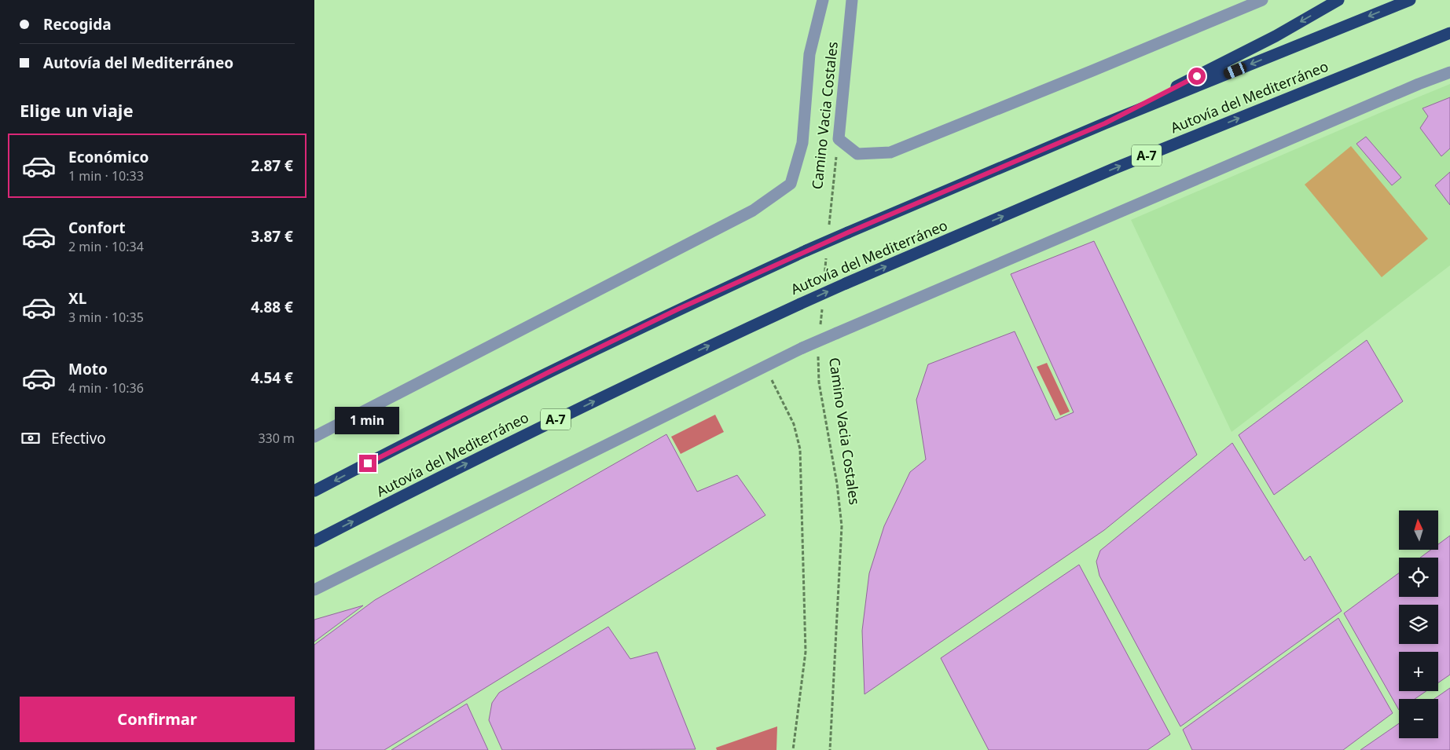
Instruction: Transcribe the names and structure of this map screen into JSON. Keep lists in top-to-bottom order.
{
  "streets": {
    "highway": ["Autovía del Mediterráneo", "A-7"],
    "street": ["Camino Vacia Costales"]
  },
  "north": "top",
  "page": {
    "banner": ["Recogida", "Autovía del Mediterráneo"],
    "heading": "Elige un viaje",
    "list": [
      {
        "name": "Económico",
        "note": "1 min · 10:33",
        "value": "2.87 €"
      },
      {
        "name": "Confort",
        "note": "2 min · 10:34",
        "value": "3.87 €"
      },
      {
        "name": "XL",
        "note": "3 min · 10:35",
        "value": "4.88 €"
      },
      {
        "name": "Moto",
        "note": "4 min · 10:36",
        "value": "4.54 €"
      }
    ],
    "bubble": "1 min",
    "pay": ["Efectivo", "330 m"],
    "map_buttons": ["+", "−"],
    "buttons": "Confirmar"
  }
}
